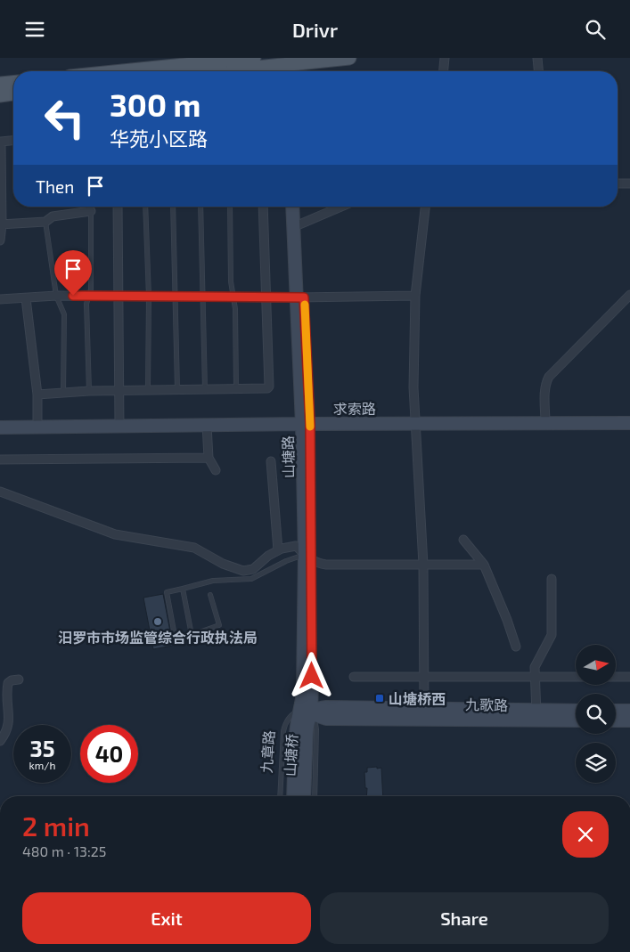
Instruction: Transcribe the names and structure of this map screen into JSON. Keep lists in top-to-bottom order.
{
  "streets": {
    "street": [
      "求索路",
      "山塘路",
      "九歌路",
      "山塘桥"
    ],
    "lane": ["九章路"]
  },
  "crossings": [
    ["求索路", "山塘路"],
    ["山塘路", "九歌路"],
    ["山塘路", "九章路"],
    ["山塘路", "山塘桥"],
    ["九歌路", "九章路"],
    ["九歌路", "山塘桥"],
    ["九章路", "山塘桥"]
  ],
  "places": {
    "other": ["汨罗市市场监管综合行政执法局"],
    "transit": ["山塘桥西"]
  },
  "north": "right",
  "page": {
    "header": "Drivr",
    "turn": ["300 m", "华苑小区路"],
    "then": "Then",
    "speed": "35 km/h",
    "limit": "40",
    "heading": ["2 min", "480 m · 13:25"],
    "buttons": ["Exit", "Share"]
  }
}
